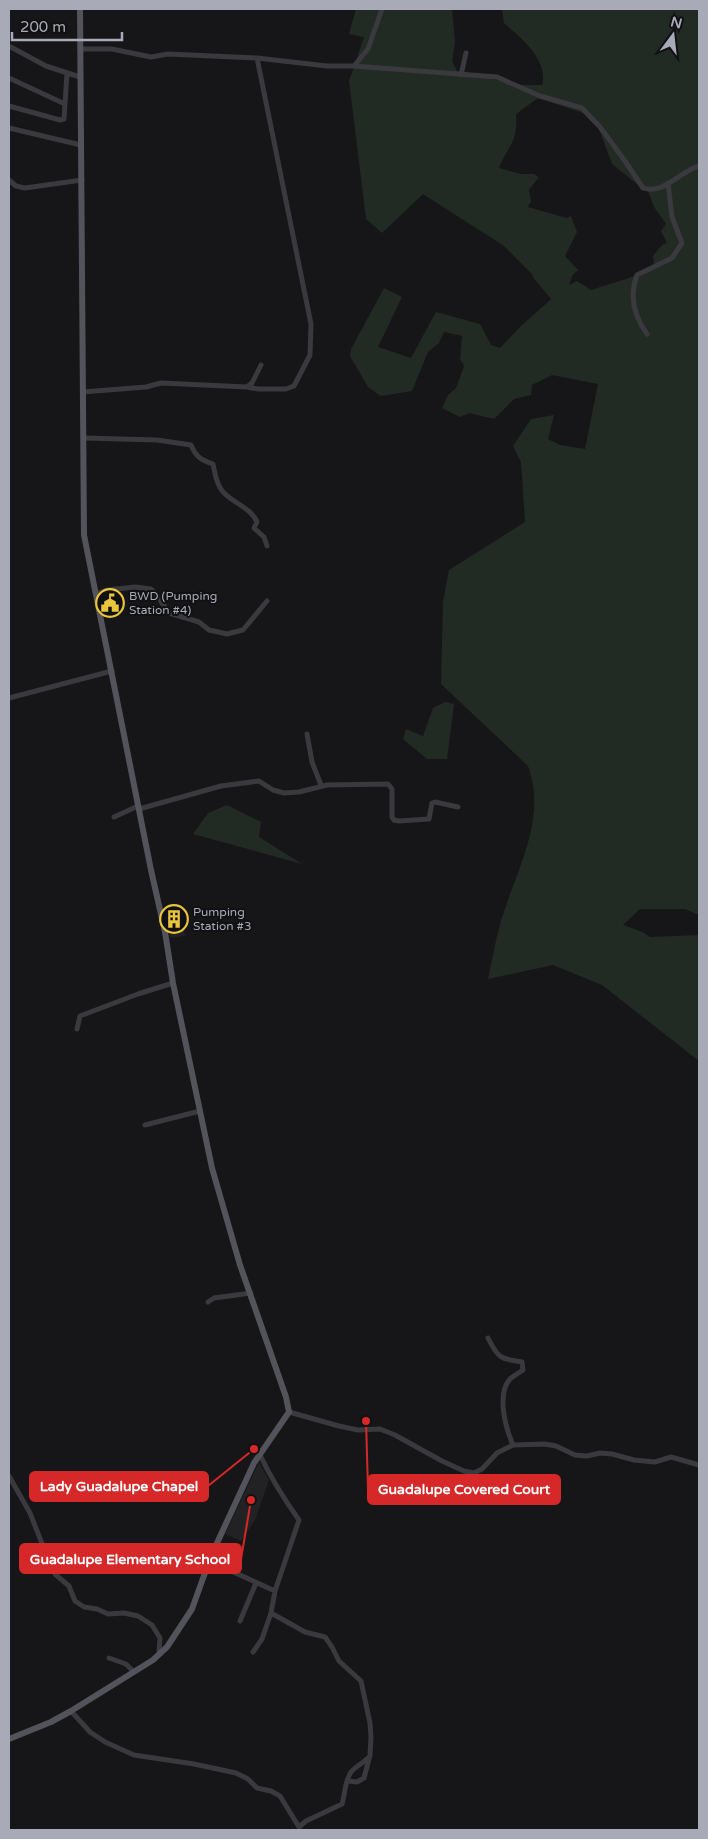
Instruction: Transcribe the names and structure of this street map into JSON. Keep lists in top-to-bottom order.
{
  "places": {
    "public building": ["BWD (Pumping Station #4)"],
    "building": ["Pumping Station #3"],
    "other": ["Guadalupe Covered Court", "Lady Guadalupe Chapel", "Guadalupe Elementary School"]
  },
  "scale_bar": "200 m",
  "north": "top"
}
